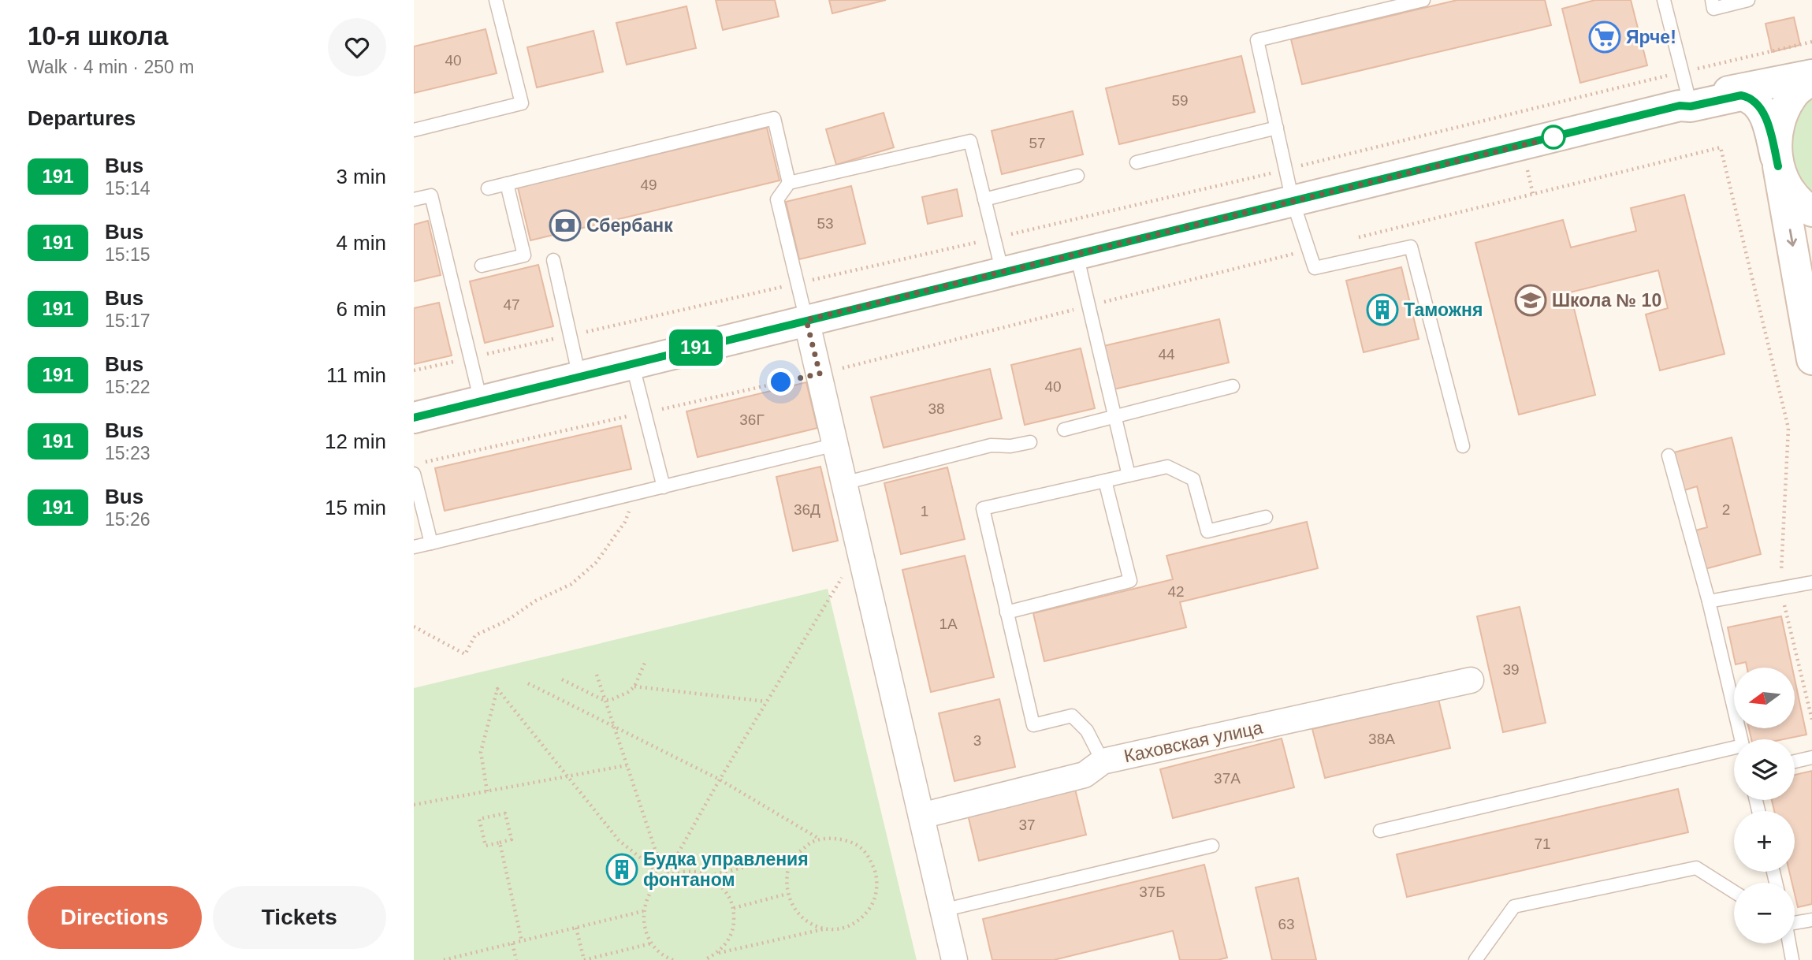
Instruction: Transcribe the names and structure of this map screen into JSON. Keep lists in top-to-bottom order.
{
  "streets": {
    "street": ["Каховская улица"]
  },
  "places": {
    "supermarket": ["Ярче!"],
    "bank": ["Сбербанк"],
    "school or university": ["Школа № 10"],
    "building": ["Таможня", "Будка управления фонтаном"]
  },
  "lines": ["bus line 191"],
  "house_numbers": [
    "40",
    "59",
    "57",
    "49",
    "53",
    "47",
    "44",
    "40",
    "38",
    "36Г",
    "36Д",
    "2",
    "1",
    "42",
    "1А",
    "39",
    "38А",
    "3",
    "37А",
    "37",
    "71",
    "37Б",
    "63"
  ],
  "north": "left",
  "page": {
    "heading": [
      ["10-я школа", "Walk · 4 min · 250 m"],
      "Departures"
    ],
    "on_map": "191",
    "list": [
      {
        "mark": "191",
        "name": "Bus",
        "note": "15:14",
        "value": "3 min"
      },
      {
        "mark": "191",
        "name": "Bus",
        "note": "15:15",
        "value": "4 min"
      },
      {
        "mark": "191",
        "name": "Bus",
        "note": "15:17",
        "value": "6 min"
      },
      {
        "mark": "191",
        "name": "Bus",
        "note": "15:22",
        "value": "11 min"
      },
      {
        "mark": "191",
        "name": "Bus",
        "note": "15:23",
        "value": "12 min"
      },
      {
        "mark": "191",
        "name": "Bus",
        "note": "15:26",
        "value": "15 min"
      }
    ],
    "map_buttons": ["+", "−"],
    "buttons": ["Directions", "Tickets"]
  }
}
